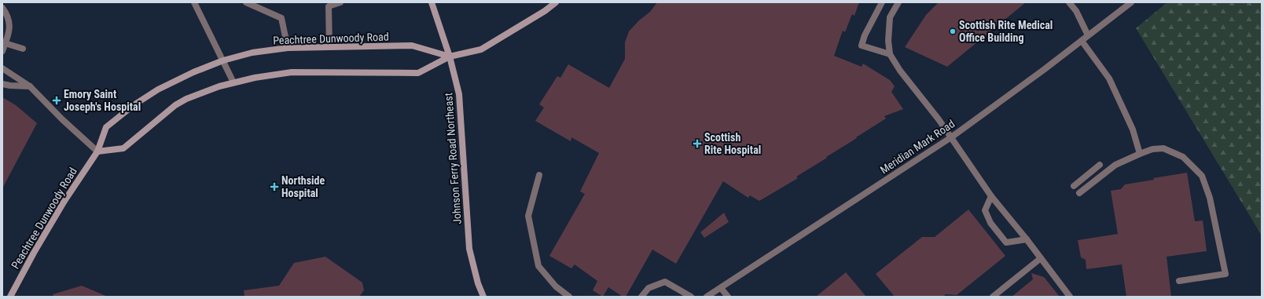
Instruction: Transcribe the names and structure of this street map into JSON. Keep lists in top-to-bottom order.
{
  "streets": {
    "main road": ["Peachtree Dunwoody Road", "Johnson Ferry Road Northeast"],
    "street": ["Meridian Mark Road"]
  },
  "crossings": [
    ["Peachtree Dunwoody Road", "Johnson Ferry Road Northeast"]
  ],
  "places": {
    "other": ["Scottish Rite Medical Office Building"],
    "health": ["Emory Saint Joseph's Hospital", "Scottish Rite Hospital", "Northside Hospital"]
  }
}
